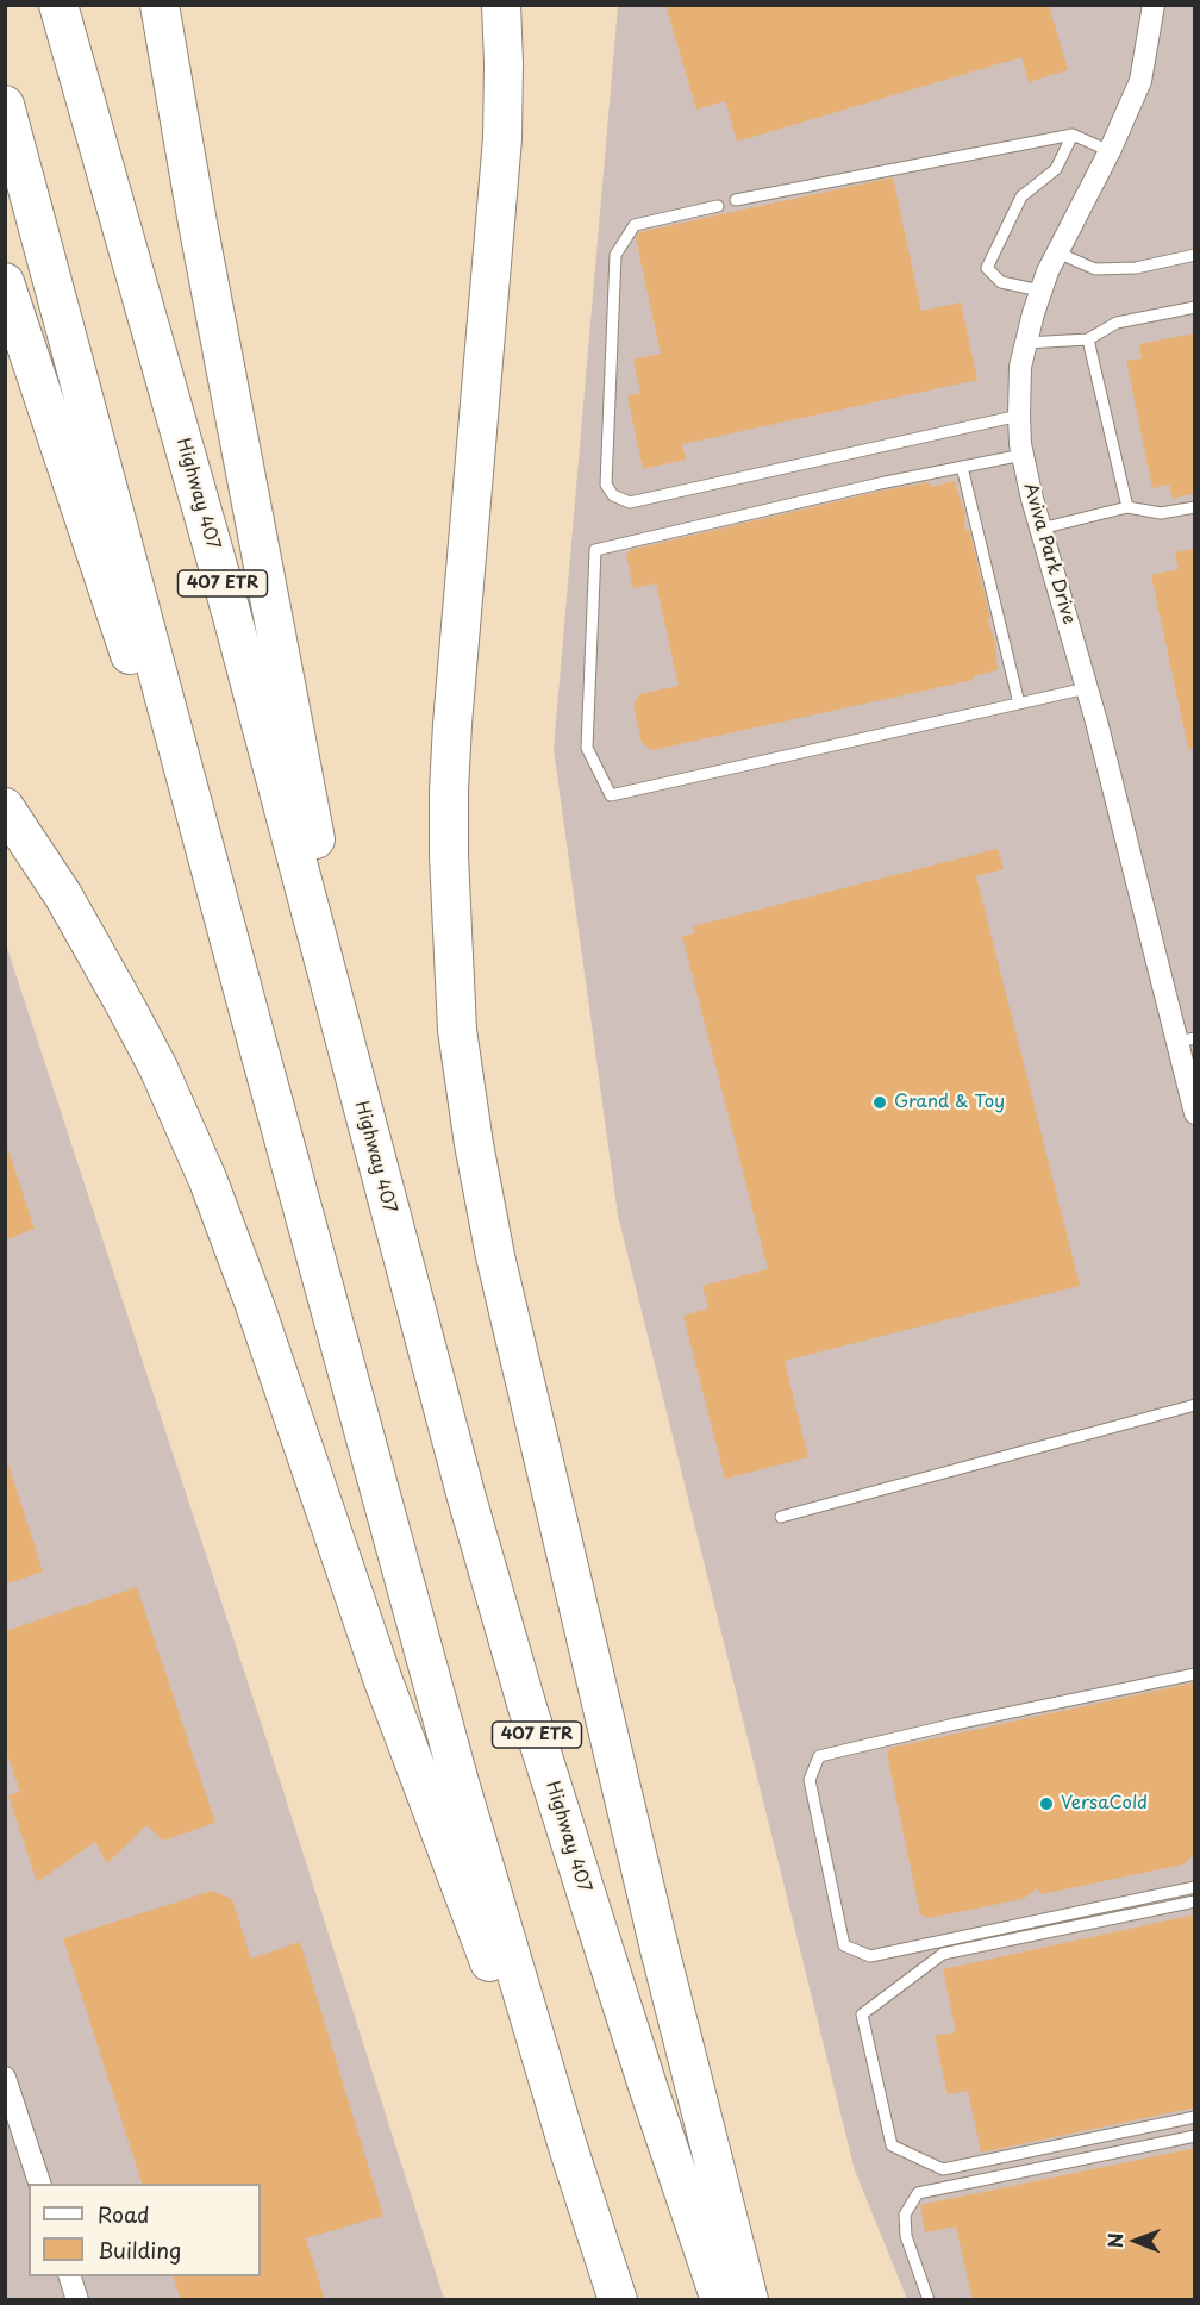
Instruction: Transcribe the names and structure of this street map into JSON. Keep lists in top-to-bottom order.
{
  "streets": {
    "highway": ["Highway 407", "407 ETR"],
    "street": ["Aviva Park Drive"]
  },
  "places": ["Grand & Toy", "VersaCold"],
  "legend": ["Road", "Building"],
  "north": "left"
}
